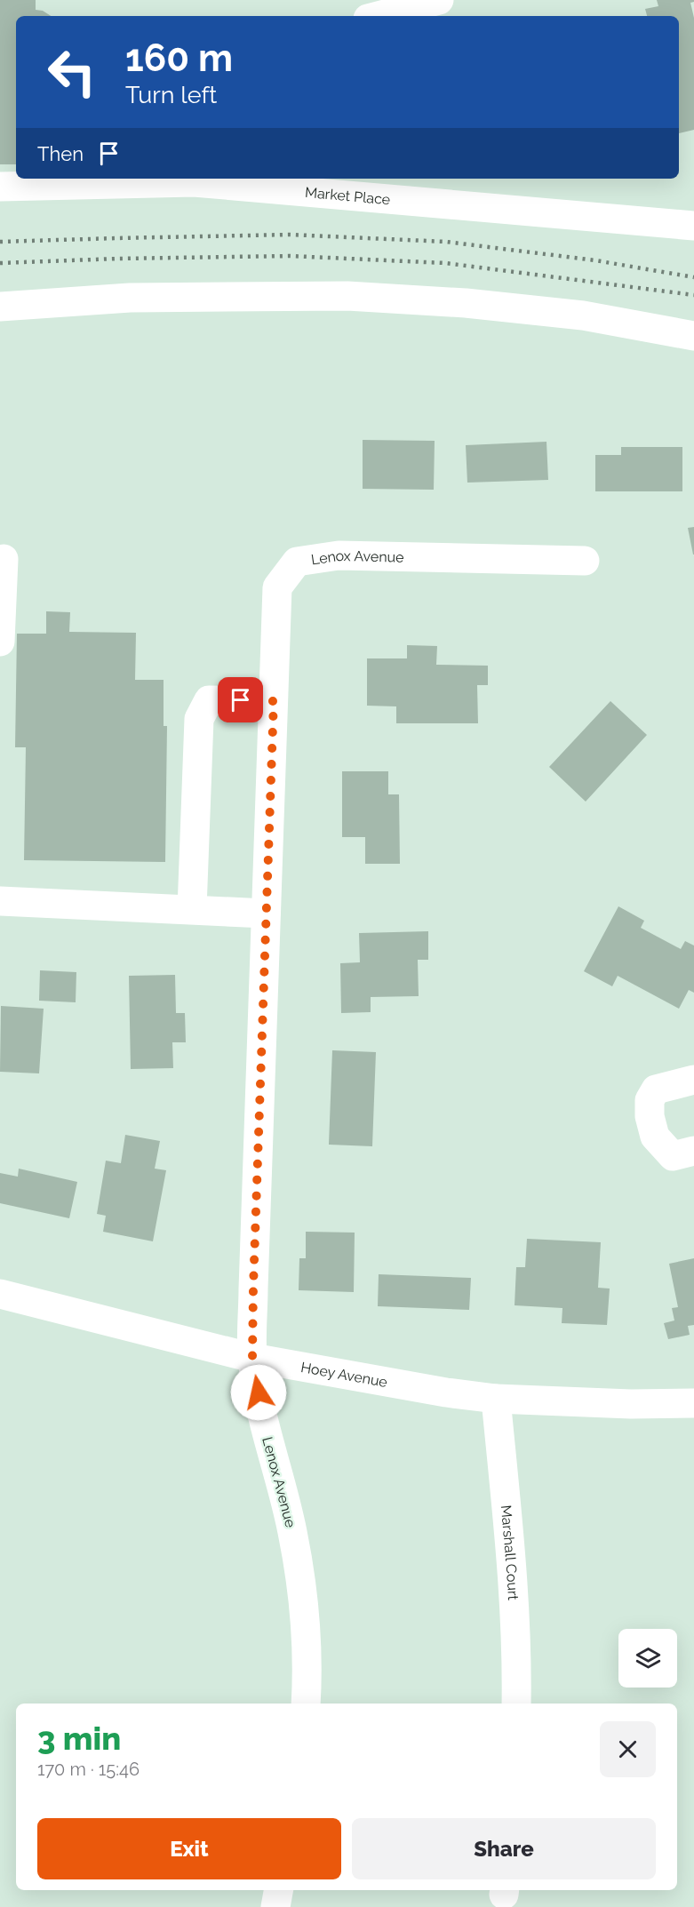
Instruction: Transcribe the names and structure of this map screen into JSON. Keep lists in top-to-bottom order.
{
  "streets": {
    "street": [
      "Market Place",
      "Lenox Avenue",
      "Hoey Avenue",
      "Marshall Court"
    ]
  },
  "crossings": [
    ["Lenox Avenue", "Hoey Avenue"],
    ["Hoey Avenue", "Marshall Court"]
  ],
  "page": {
    "turn": ["160 m", "Turn left"],
    "then": "Then",
    "heading": ["3 min", "170 m · 15:46"],
    "buttons": ["Exit", "Share"]
  }
}
